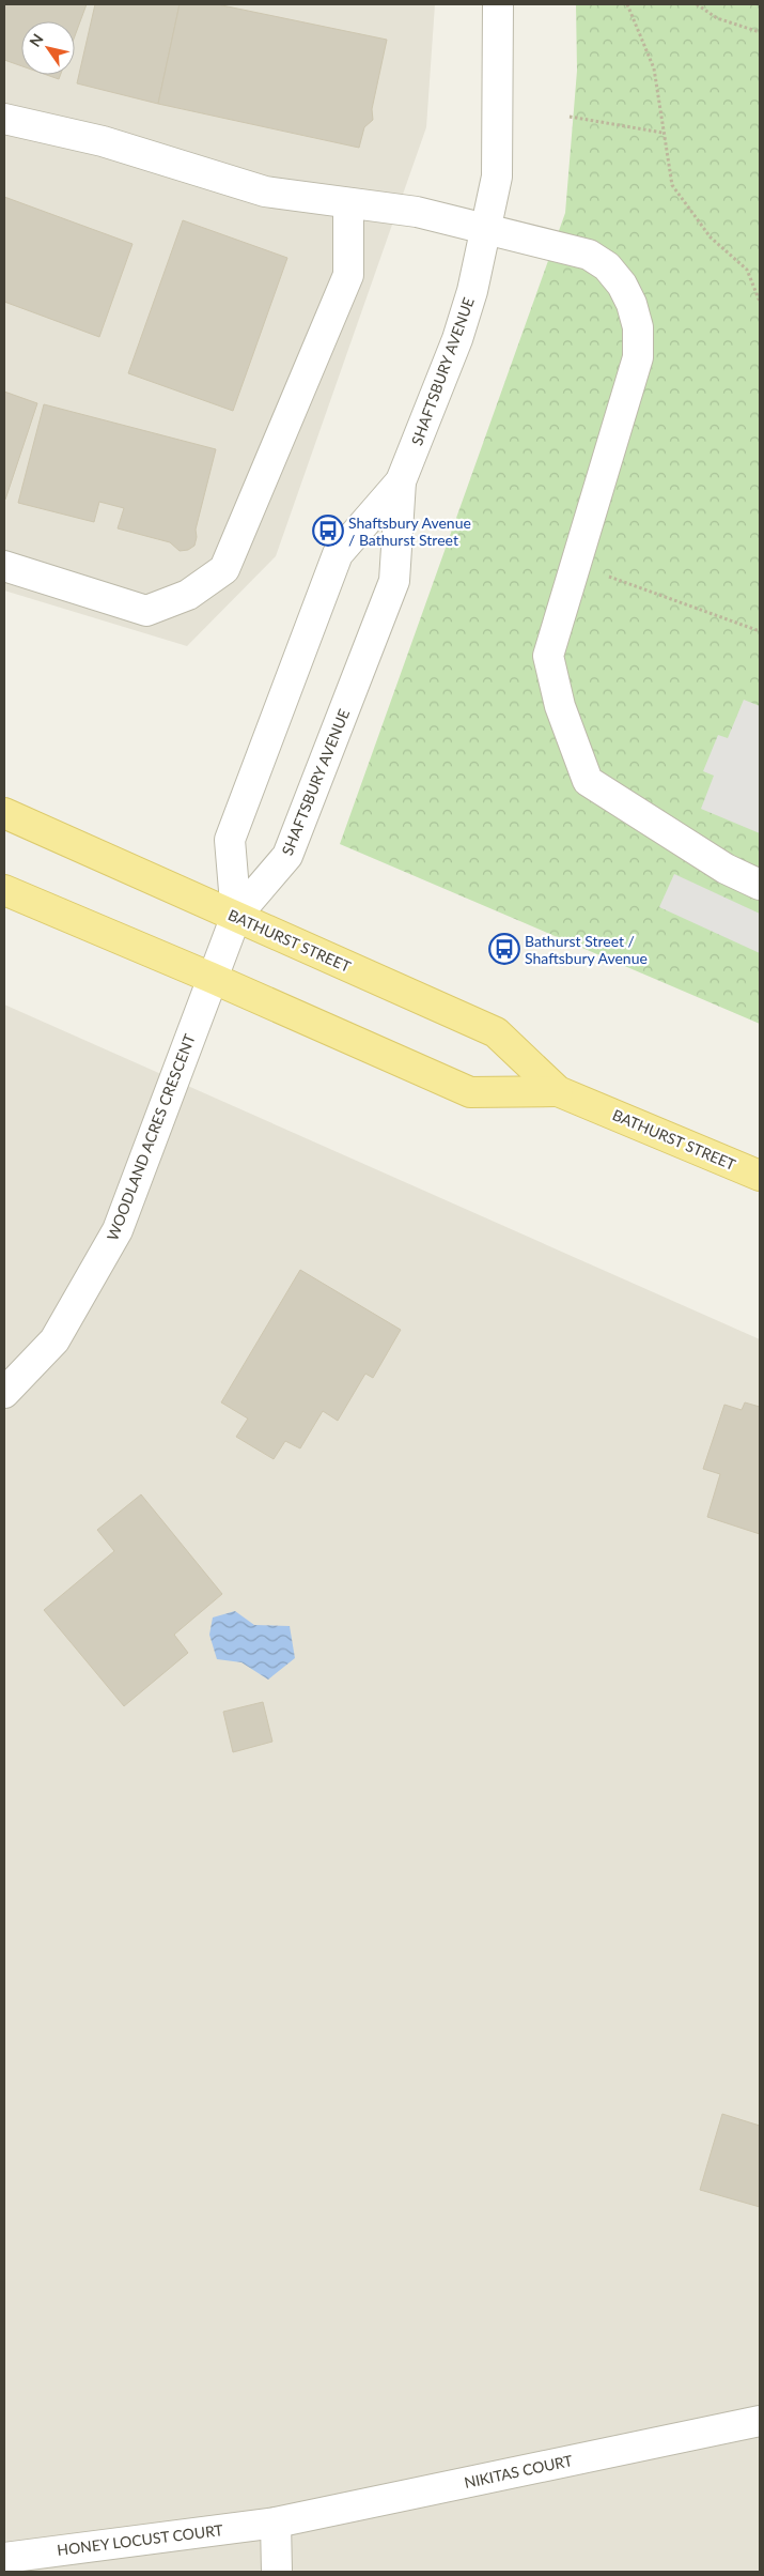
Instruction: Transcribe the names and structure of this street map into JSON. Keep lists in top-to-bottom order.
{
  "streets": {
    "main road": ["BATHURST STREET"],
    "street": [
      "SHAFTSBURY AVENUE",
      "WOODLAND ACRES CRESCENT",
      "NIKITAS COURT",
      "HONEY LOCUST COURT"
    ]
  },
  "crossings": [
    ["SHAFTSBURY AVENUE", "BATHURST STREET"],
    ["SHAFTSBURY AVENUE", "WOODLAND ACRES CRESCENT"],
    ["BATHURST STREET", "WOODLAND ACRES CRESCENT"],
    ["NIKITAS COURT", "HONEY LOCUST COURT"]
  ],
  "places": {
    "bus stop": ["Shaftsbury Avenue / Bathurst Street", "Bathurst Street / Shaftsbury Avenue"]
  },
  "north": "top left"
}
